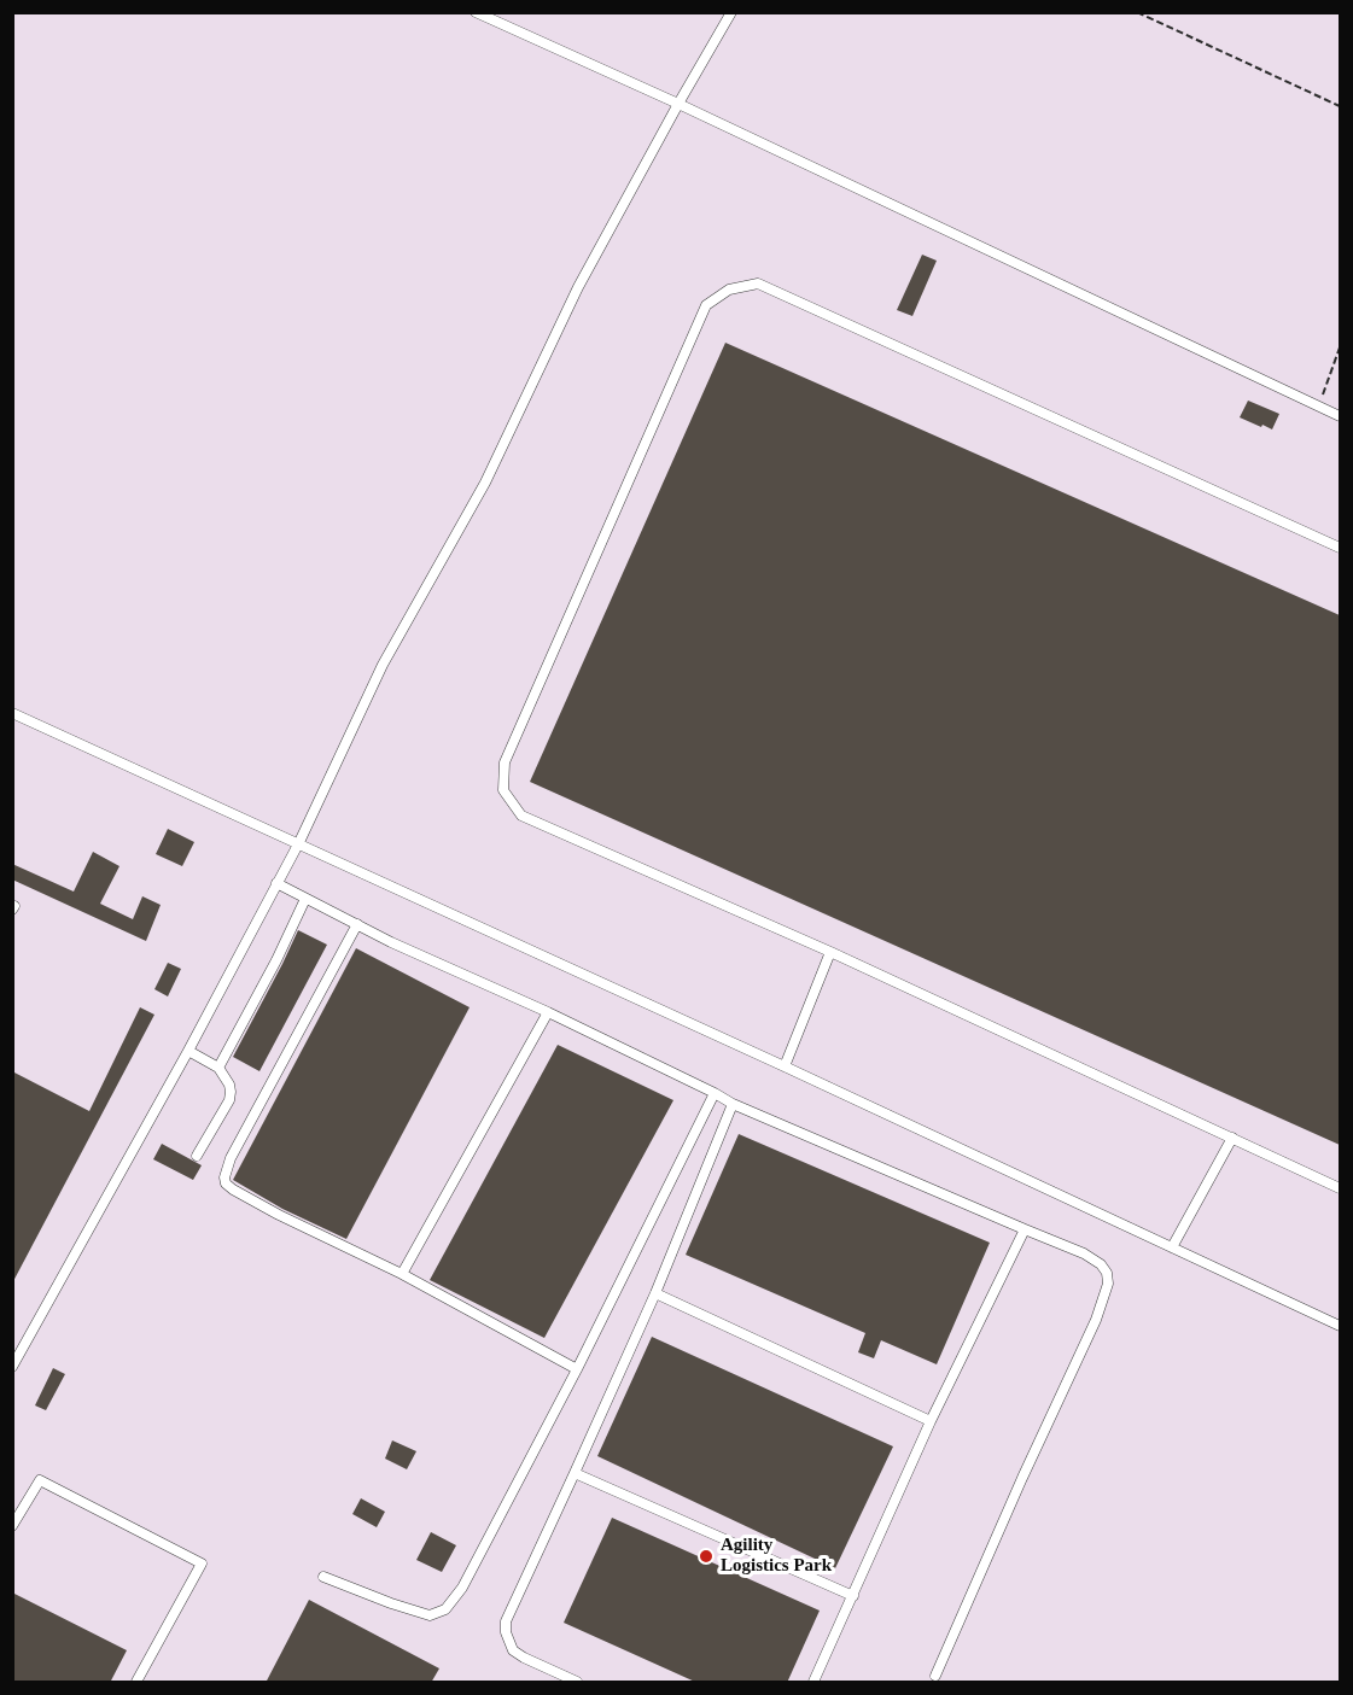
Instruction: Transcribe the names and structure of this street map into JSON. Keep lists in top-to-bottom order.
{
  "places": ["Agility Logistics Park"]
}
